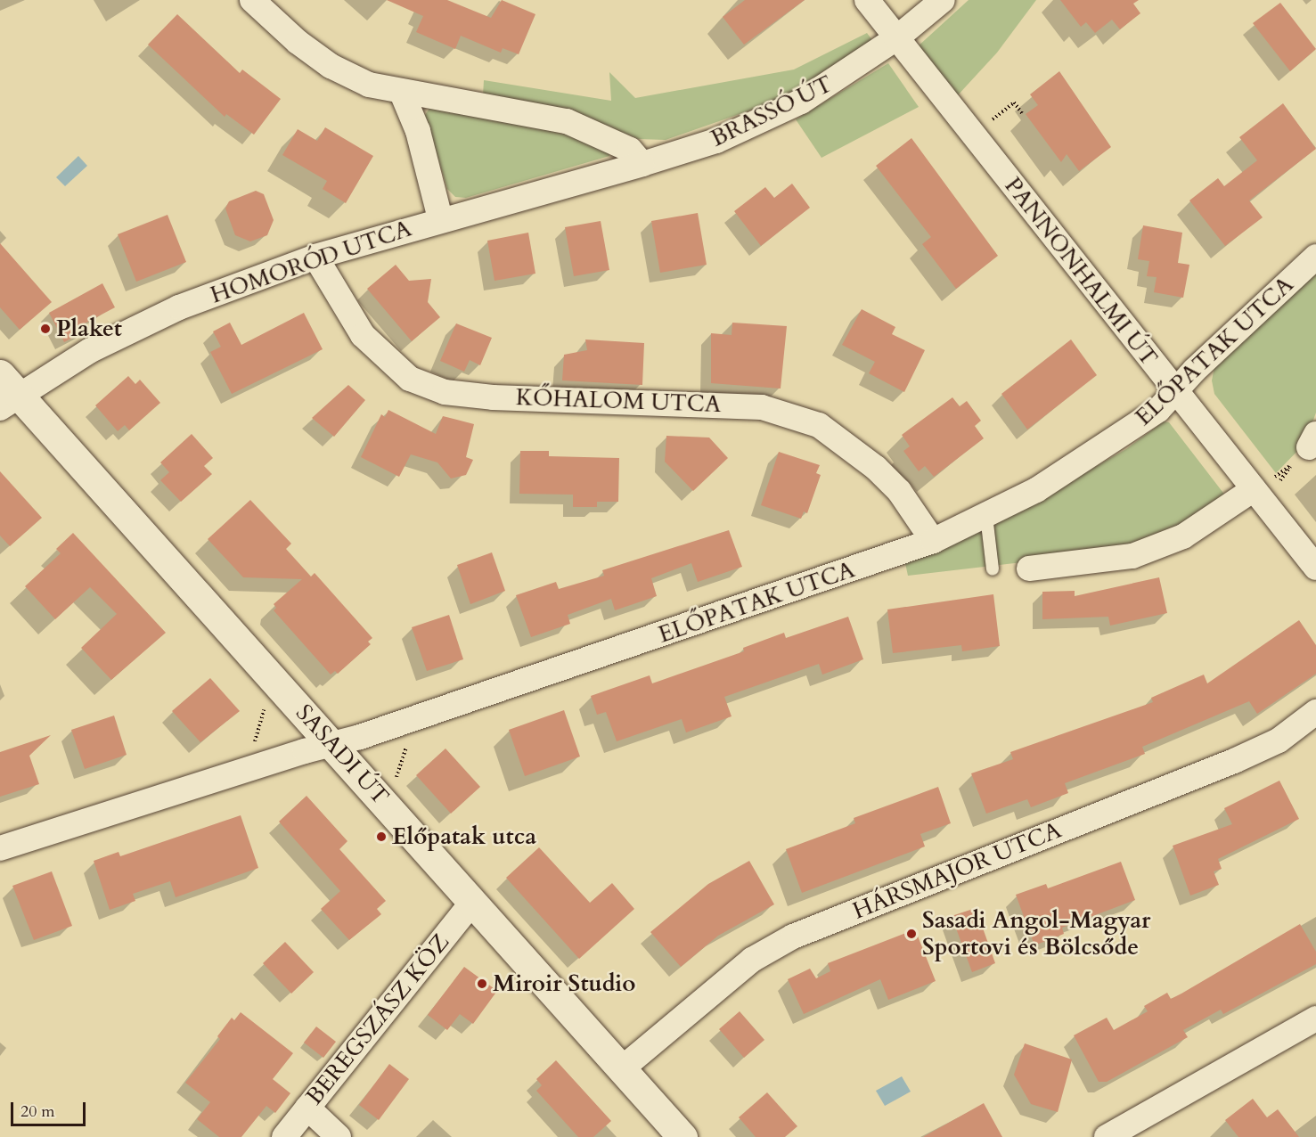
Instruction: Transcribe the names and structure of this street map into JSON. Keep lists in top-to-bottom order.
{
  "streets": {
    "street": [
      "BRASSÓ ÚT",
      "HOMORÓD UTCA",
      "PANNONHALMI ÚT",
      "ELŐPATAK UTCA",
      "KŐHALOM UTCA",
      "SASADI ÚT",
      "HÁRSMAJOR UTCA",
      "BEREGSZÁSZ KÖZ"
    ]
  },
  "crossings": [
    ["BRASSÓ ÚT", "HOMORÓD UTCA"],
    ["BRASSÓ ÚT", "PANNONHALMI ÚT"],
    ["HOMORÓD UTCA", "KŐHALOM UTCA"],
    ["HOMORÓD UTCA", "SASADI ÚT"],
    ["PANNONHALMI ÚT", "ELŐPATAK UTCA"],
    ["ELŐPATAK UTCA", "KŐHALOM UTCA"],
    ["ELŐPATAK UTCA", "SASADI ÚT"],
    ["SASADI ÚT", "HÁRSMAJOR UTCA"],
    ["SASADI ÚT", "BEREGSZÁSZ KÖZ"]
  ],
  "places": [
    "Plaket",
    "Előpatak utca",
    "Sasadi Angol-Magyar Sportovi és Bölcsőde",
    "Miroir Studio"
  ],
  "scale_bar": "20 m"
}
